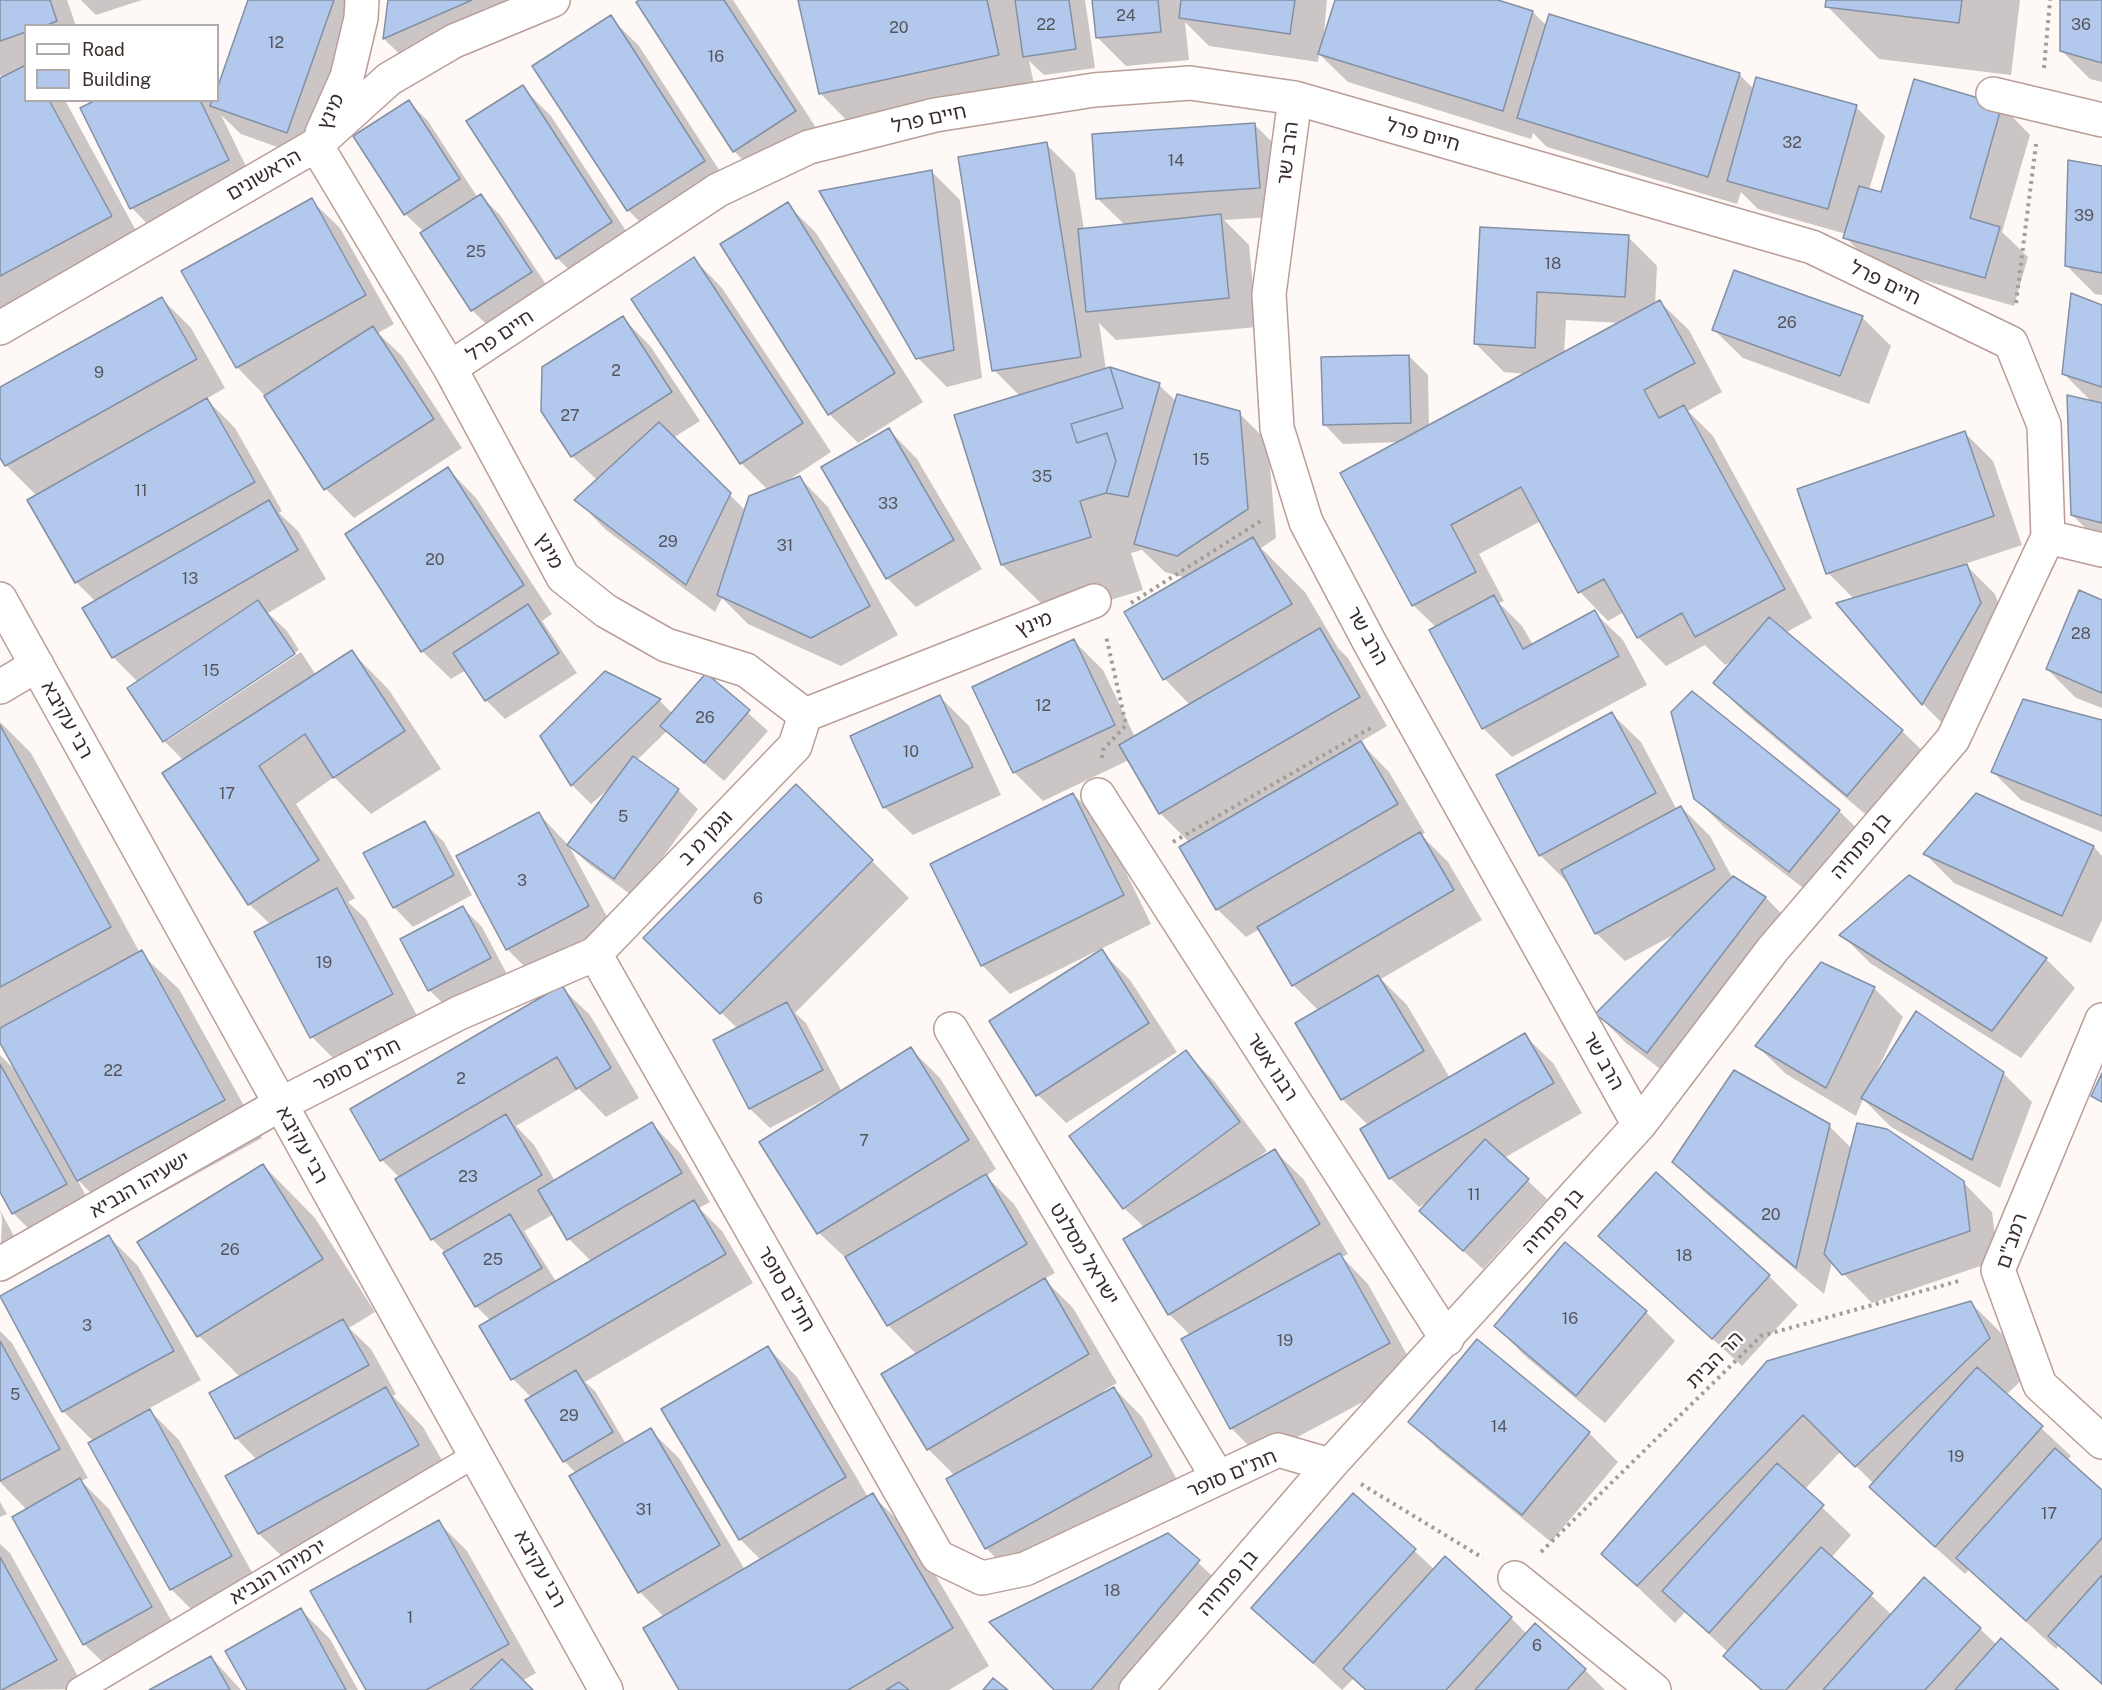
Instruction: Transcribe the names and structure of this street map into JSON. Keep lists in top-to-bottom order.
{
  "streets": {
    "street": [
      "מינץ",
      "חיים פרל",
      "הרב שר",
      "הראשונים",
      "רבי עקיבא",
      "וגמן מ ב",
      "בן פתחיה",
      "חת\"ם סופר",
      "רבנו אשר",
      "ישעיהו הנביא",
      "רמב\"ם",
      "ישראל מסלנט"
    ],
    "lane": ["ירמיהו הנביא"],
    "path": ["הר הבית"]
  },
  "crossings": [
    ["מינץ", "חיים פרל"],
    ["מינץ", "הראשונים"],
    ["מינץ", "וגמן מ ב"],
    ["חיים פרל", "הרב שר"],
    ["הרב שר", "בן פתחיה"],
    ["רבי עקיבא", "חת\"ם סופר"],
    ["רבי עקיבא", "ישעיהו הנביא"],
    ["רבי עקיבא", "ירמיהו הנביא"],
    ["וגמן מ ב", "חת\"ם סופר"],
    ["בן פתחיה", "חת\"ם סופר"],
    ["בן פתחיה", "רבנו אשר"],
    ["חת\"ם סופר", "ישעיהו הנביא"],
    ["חת\"ם סופר", "ישראל מסלנט"],
    ["רמב\"ם", "הר הבית"]
  ],
  "house_numbers": [
    "24",
    "22",
    "36",
    "20",
    "12",
    "16",
    "32",
    "14",
    "39",
    "25",
    "18",
    "26",
    "2",
    "9",
    "27",
    "15",
    "35",
    "11",
    "33",
    "29",
    "31",
    "20",
    "13",
    "28",
    "15",
    "12",
    "26",
    "10",
    "17",
    "5",
    "3",
    "6",
    "19",
    "22",
    "2",
    "7",
    "23",
    "11",
    "20",
    "26",
    "18",
    "25",
    "16",
    "3",
    "19",
    "5",
    "29",
    "14",
    "19",
    "31",
    "17",
    "18",
    "1",
    "6"
  ],
  "legend": ["Road", "Building"]
}
